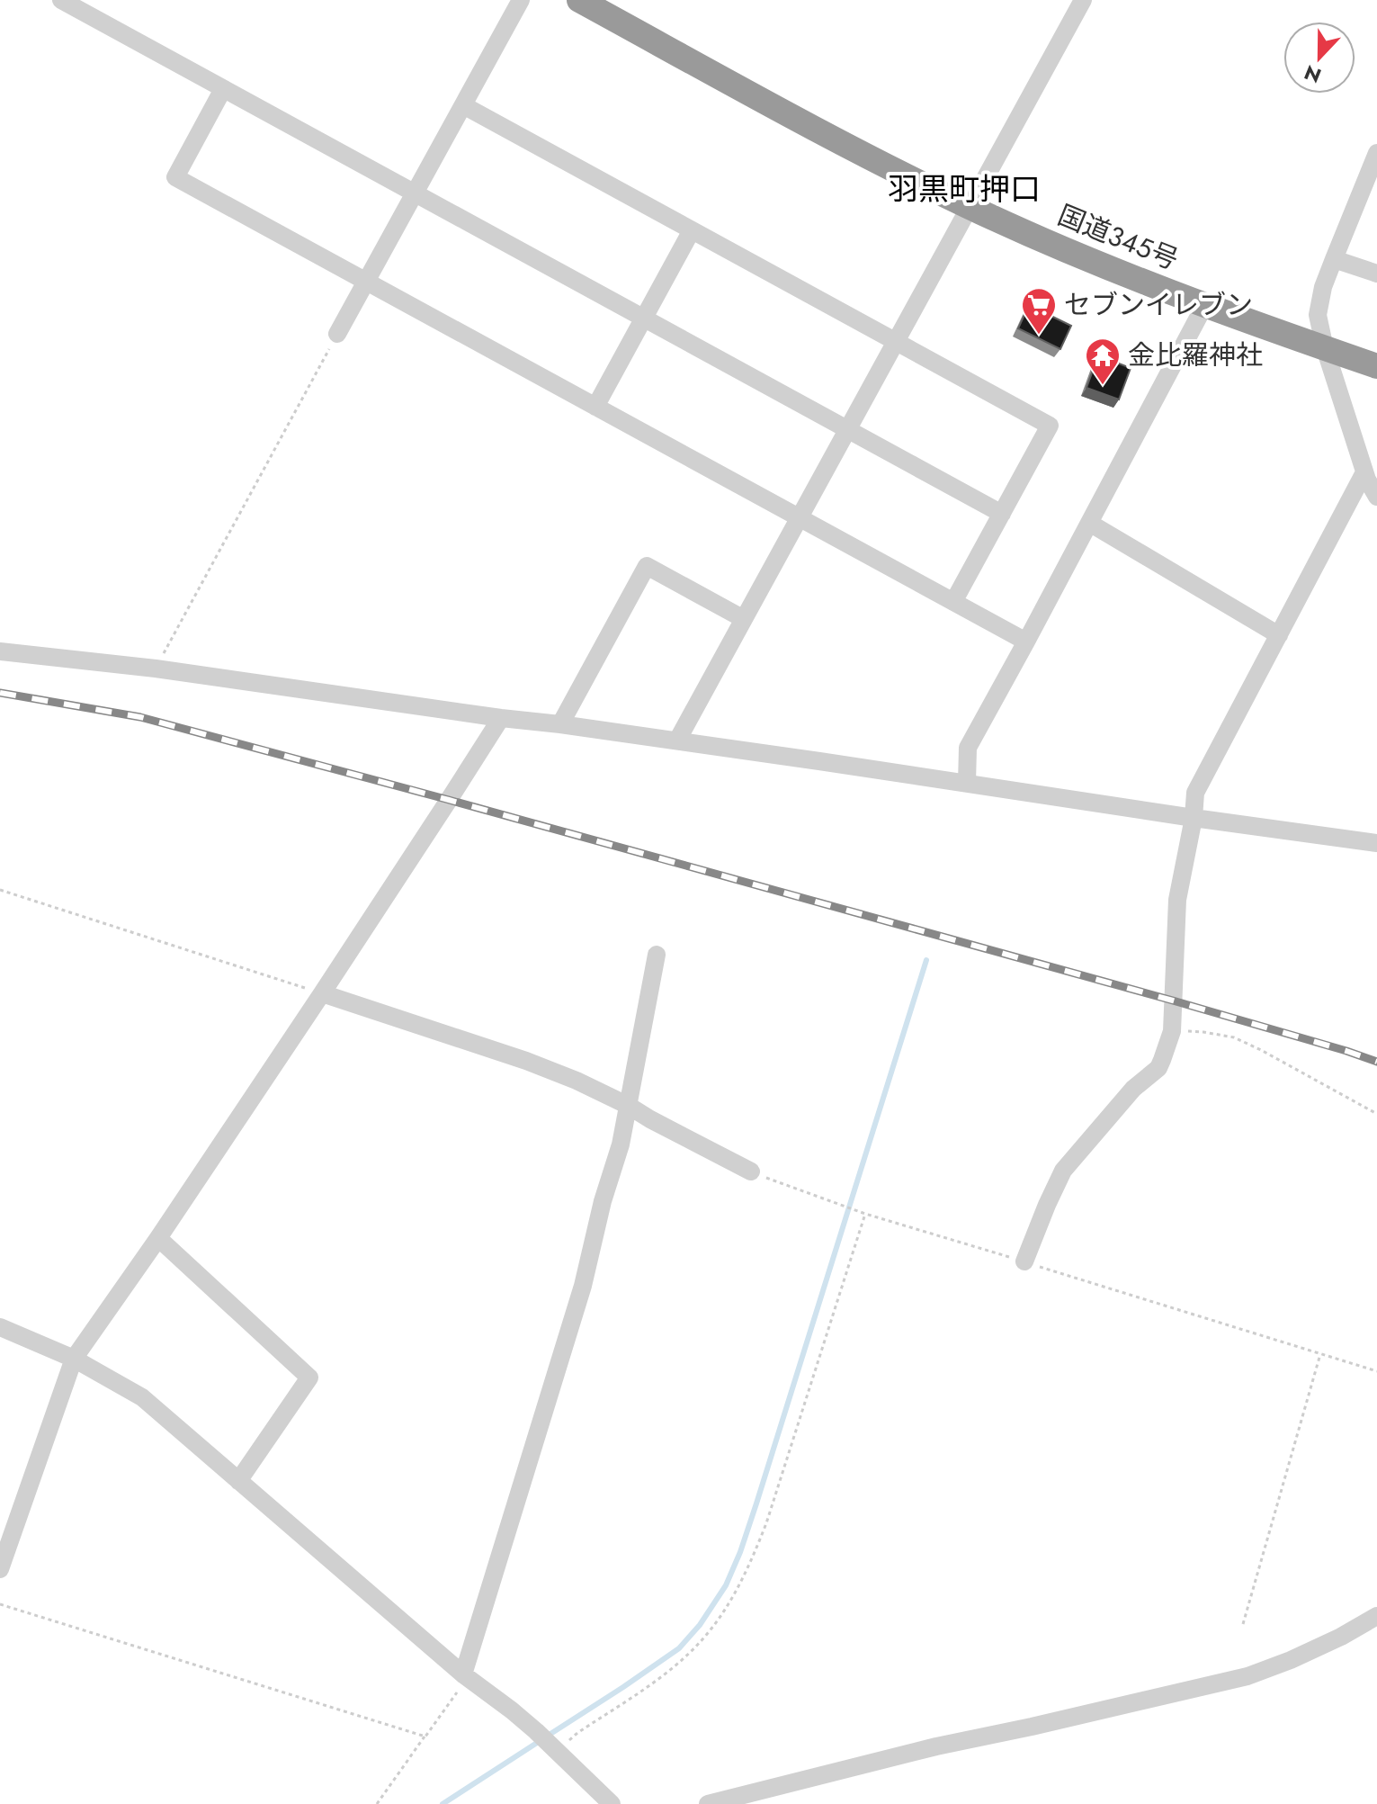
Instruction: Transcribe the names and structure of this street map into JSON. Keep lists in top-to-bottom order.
{
  "streets": {
    "highway": ["国道345号"]
  },
  "districts": ["羽黒町押口"],
  "places": {
    "supermarket": ["セブンイレブン"],
    "temple": ["金比羅神社"]
  },
  "north": "bottom"
}
